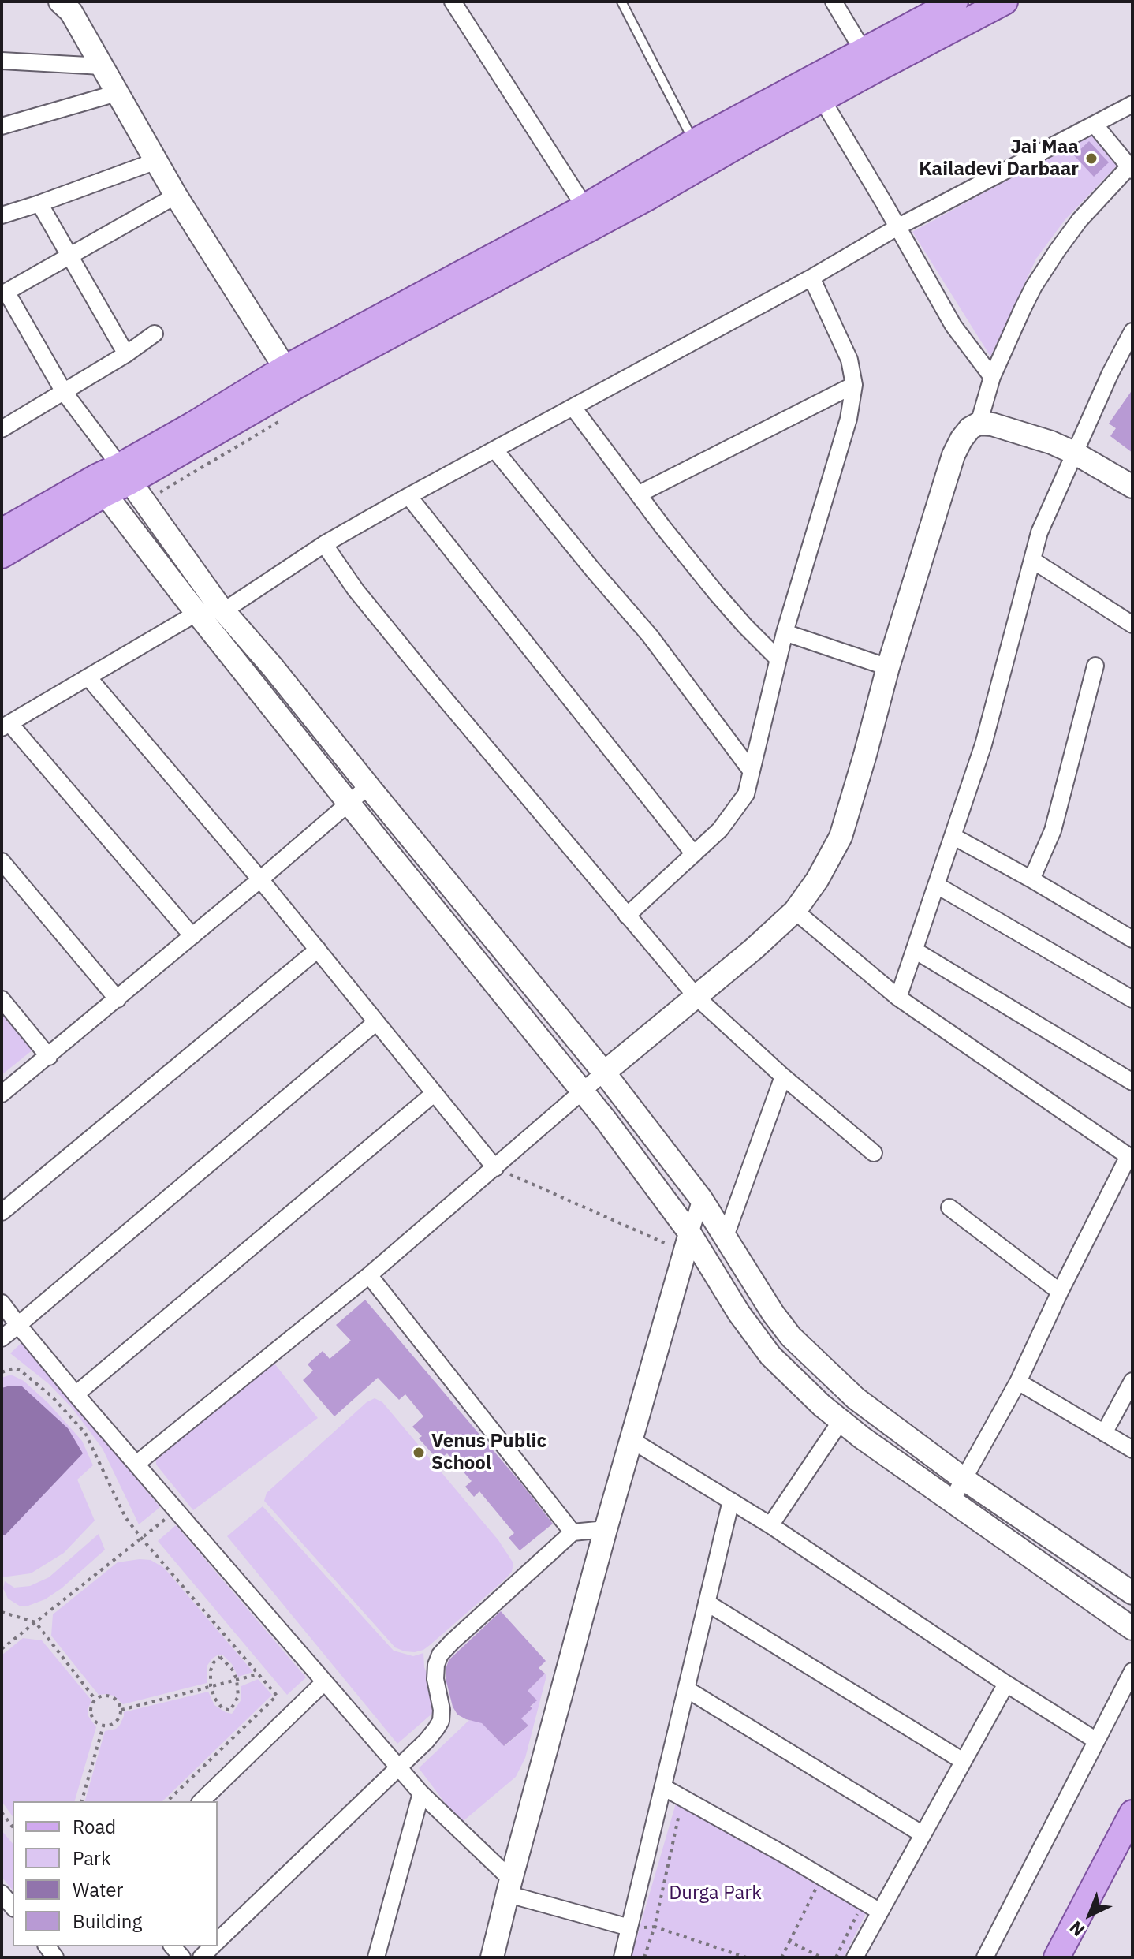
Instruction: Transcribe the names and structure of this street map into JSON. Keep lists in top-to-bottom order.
{
  "parks": ["Durga Park"],
  "places": ["Jai Maa Kailadevi Darbaar", "Venus Public School"],
  "legend": [
    "Road",
    "Park",
    "Water",
    "Building"
  ],
  "north": "bottom left"
}
